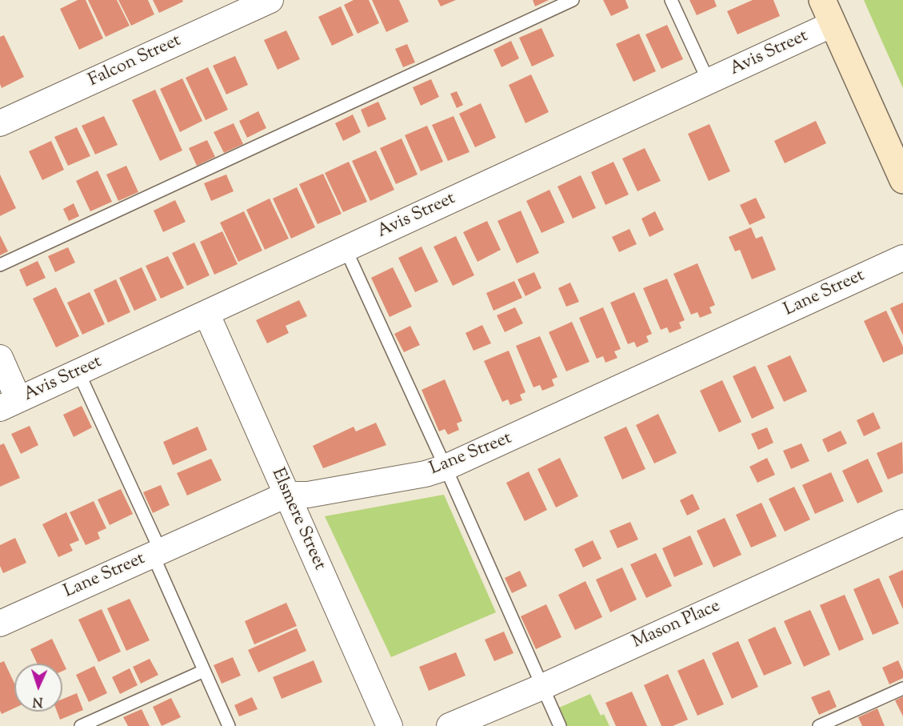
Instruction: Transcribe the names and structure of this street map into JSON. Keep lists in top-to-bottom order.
{
  "streets": {
    "street": [
      "Avis Street",
      "Falcon Street",
      "Lane Street",
      "Elsmere Street",
      "Mason Place"
    ]
  },
  "crossings": [
    ["Avis Street", "Elsmere Street"],
    ["Lane Street", "Elsmere Street"]
  ],
  "north": "bottom"
}
